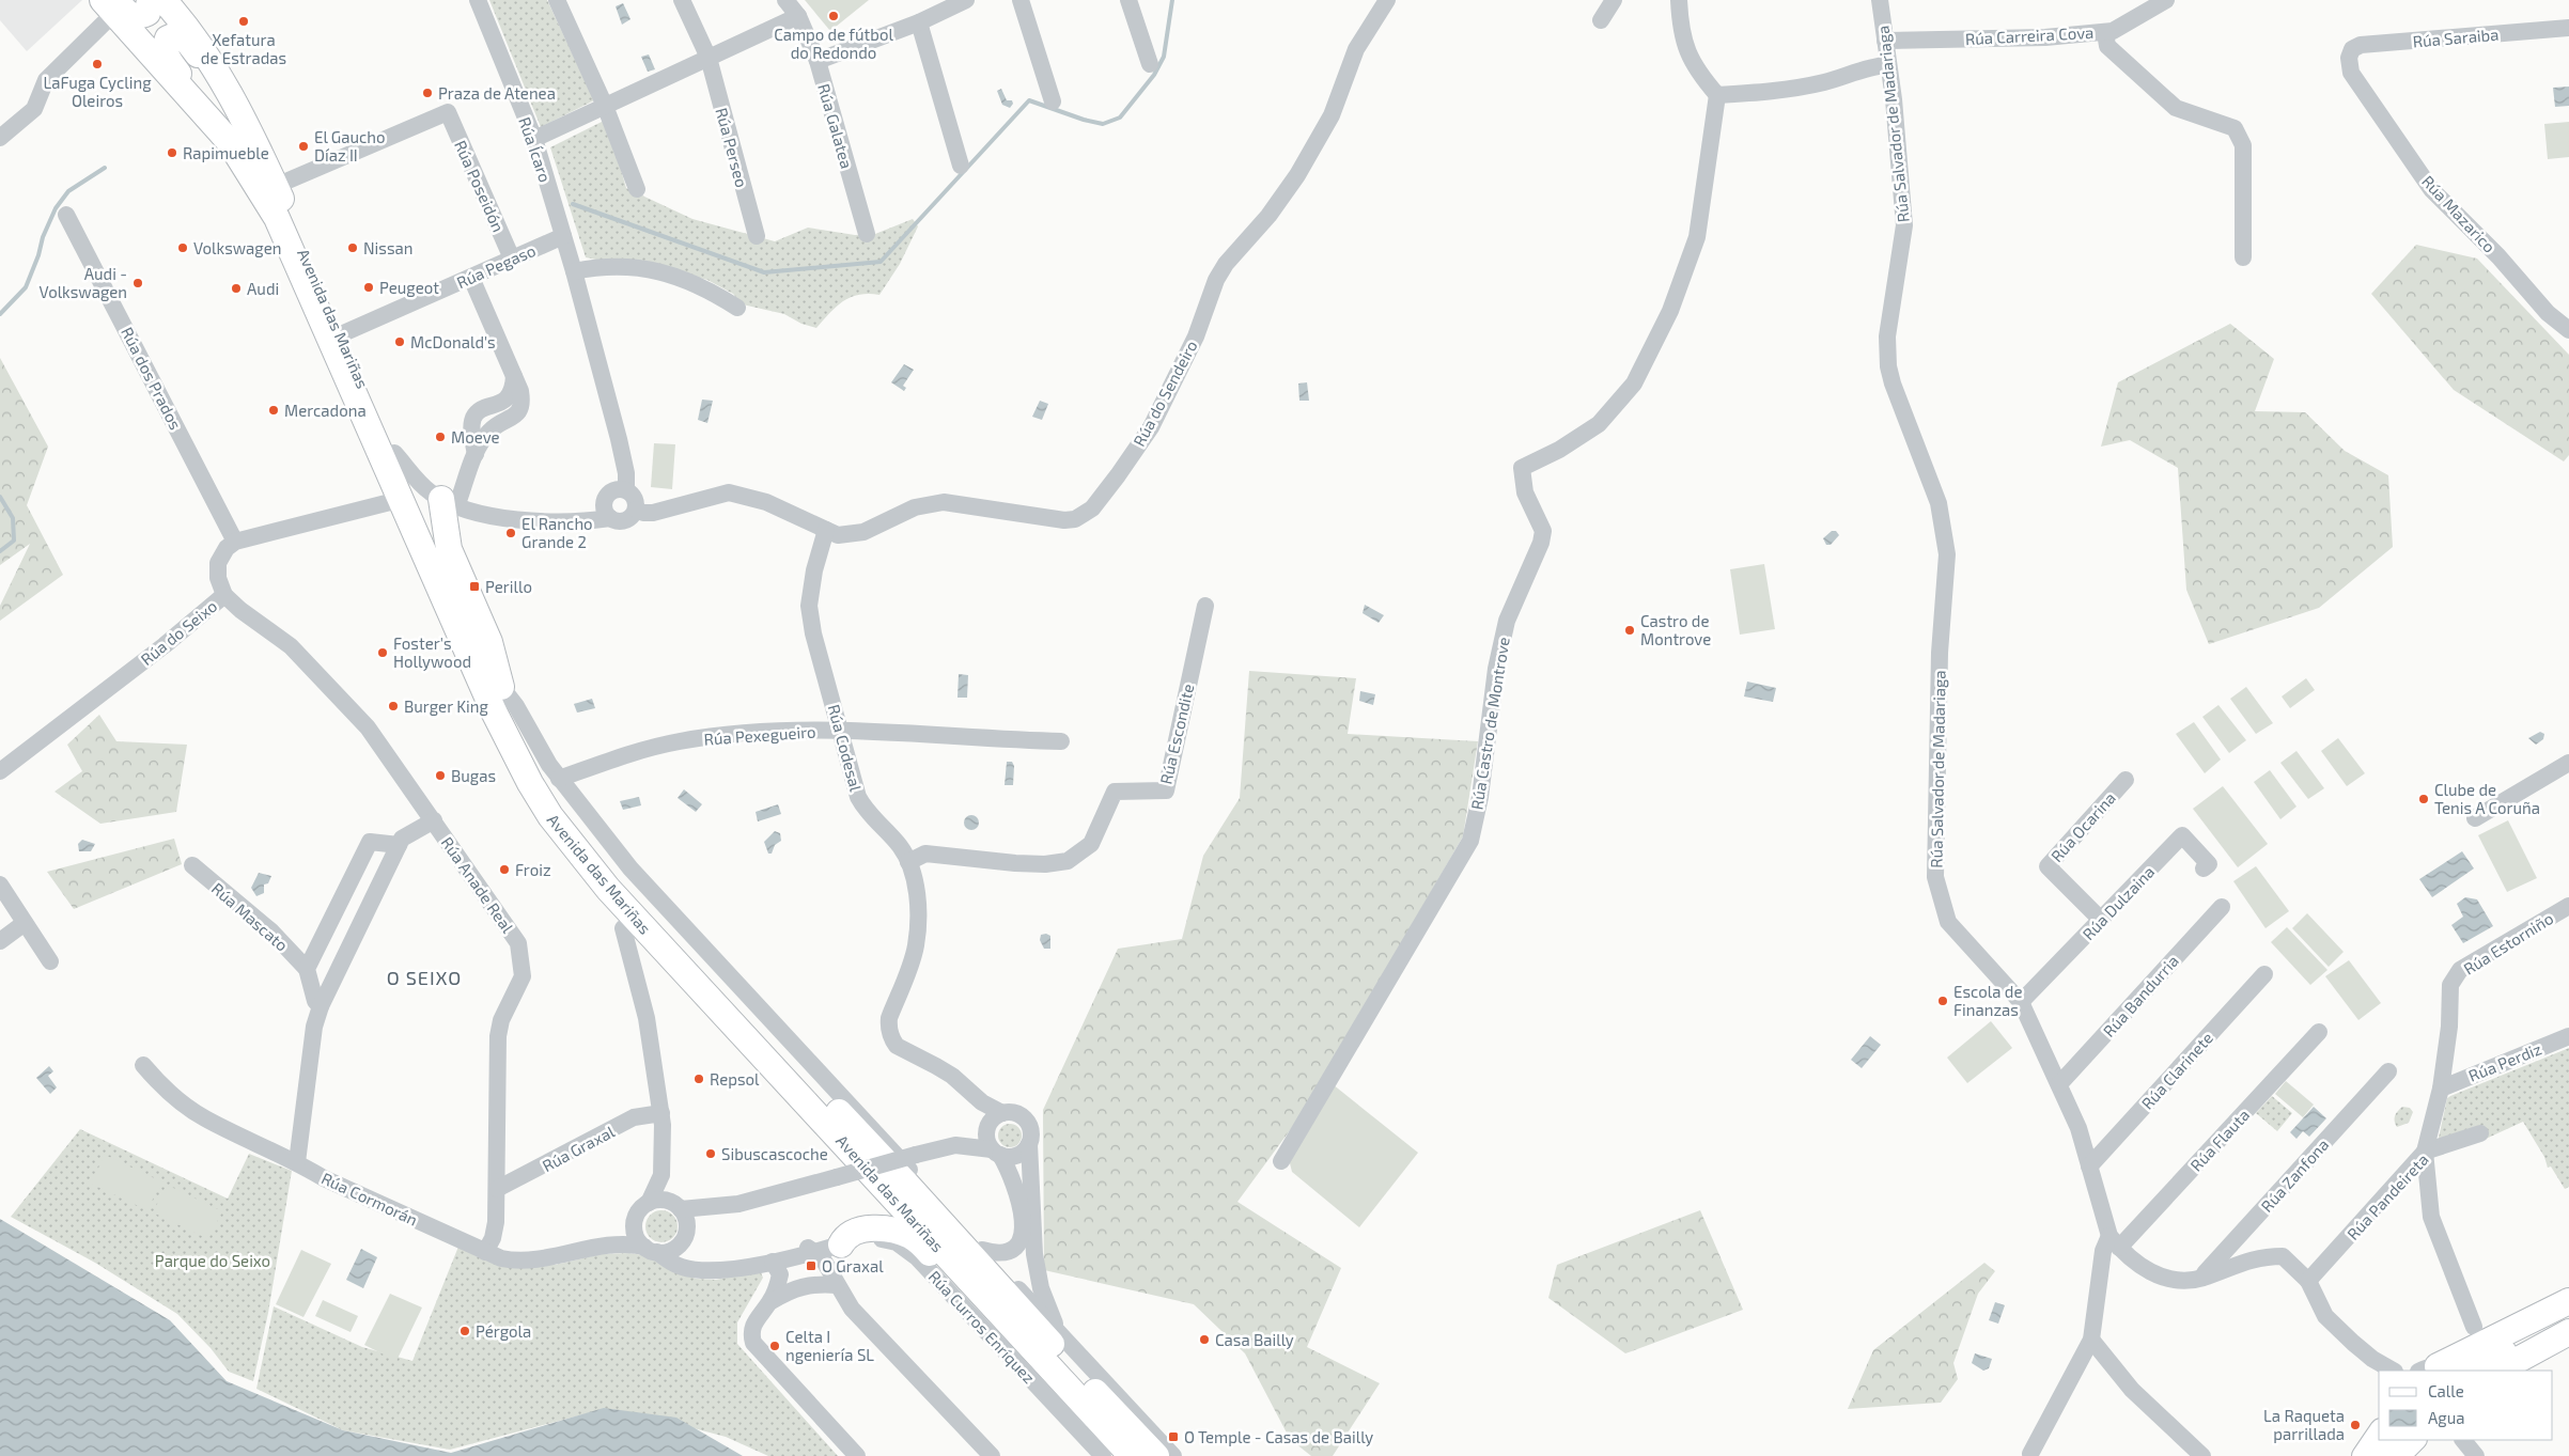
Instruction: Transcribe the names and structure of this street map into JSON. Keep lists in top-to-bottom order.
{
  "streets": {
    "highway": ["Avenida das Mariñas"],
    "street": [
      "Rúa Carreira Cova",
      "Rúa Saraiba",
      "Rúa Salvador de Madariaga",
      "Rúa Galatea",
      "Rúa Perseo",
      "Rúa Ícaro",
      "Rúa Poseidón",
      "Rúa Mazarico",
      "Rúa Pegaso",
      "Rúa dos Prados",
      "Rúa do Sendeiro",
      "Rúa do Seixo",
      "Rúa Castro de Montrove",
      "Rúa Escondite",
      "Rúa Pexegueiro",
      "Rúa Codesal",
      "Rúa Ocarina",
      "Rúa Anade Real",
      "Rúa Dulzaina",
      "Rúa Mascato",
      "Rúa Estorniño",
      "Rúa Bandurria",
      "Rúa Perdiz",
      "Rúa Clarinete",
      "Rúa Flauta",
      "Rúa Graxal",
      "Rúa Zanfona",
      "Rúa Pandeireta",
      "Rúa Cormorán",
      "Rúa Curros Enríquez"
    ]
  },
  "crossings": [
    ["Rúa Carreira Cova", "Rúa Salvador de Madariaga"],
    ["Rúa Saraiba", "Rúa Mazarico"],
    ["Rúa Salvador de Madariaga", "Rúa Dulzaina"],
    ["Rúa Salvador de Madariaga", "Rúa Bandurria"],
    ["Rúa Salvador de Madariaga", "Rúa Clarinete"],
    ["Rúa Salvador de Madariaga", "Rúa Flauta"],
    ["Rúa Ícaro", "Rúa Pegaso"],
    ["Rúa Ícaro", "Rúa do Sendeiro"],
    ["Rúa Poseidón", "Rúa Pegaso"],
    ["Rúa Poseidón", "Avenida das Mariñas"],
    ["Rúa Pegaso", "Avenida das Mariñas"],
    ["Rúa dos Prados", "Rúa do Seixo"],
    ["Rúa do Sendeiro", "Rúa Codesal"],
    ["Rúa do Seixo", "Rúa Anade Real"],
    ["Rúa Escondite", "Rúa Codesal"],
    ["Rúa Pexegueiro", "Rúa Codesal"],
    ["Rúa Ocarina", "Rúa Dulzaina"],
    ["Rúa Anade Real", "Rúa Graxal"],
    ["Rúa Anade Real", "Rúa Cormorán"],
    ["Rúa Estorniño", "Rúa Perdiz"]
  ],
  "districts": ["O SEIXO"],
  "parks": ["Parque do Seixo"],
  "places": {
    "other": [
      "Campo de fútbol do Redondo",
      "Xefatura de Estradas",
      "LaFuga Cycling Oleiros",
      "Praza de Atenea",
      "El Gaucho Díaz II",
      "Rapimueble",
      "Volkswagen",
      "Nissan",
      "Audi - Volkswagen",
      "Peugeot",
      "Audi",
      "McDonald's",
      "Mercadona",
      "Moeve",
      "El Rancho Grande 2",
      "Castro de Montrove",
      "Foster's Hollywood",
      "Burger King",
      "Bugas",
      "Clube de Tenis A Coruña",
      "Froiz",
      "Escola de Finanzas",
      "Repsol",
      "Sibuscascoche",
      "Pérgola",
      "Casa Bailly",
      "Celta I ngeniería SL",
      "La Raqueta parrillada"
    ],
    "transit": ["Perillo", "O Graxal", "O Temple - Casas de Bailly"]
  },
  "legend": ["Calle", "Agua"]
}
